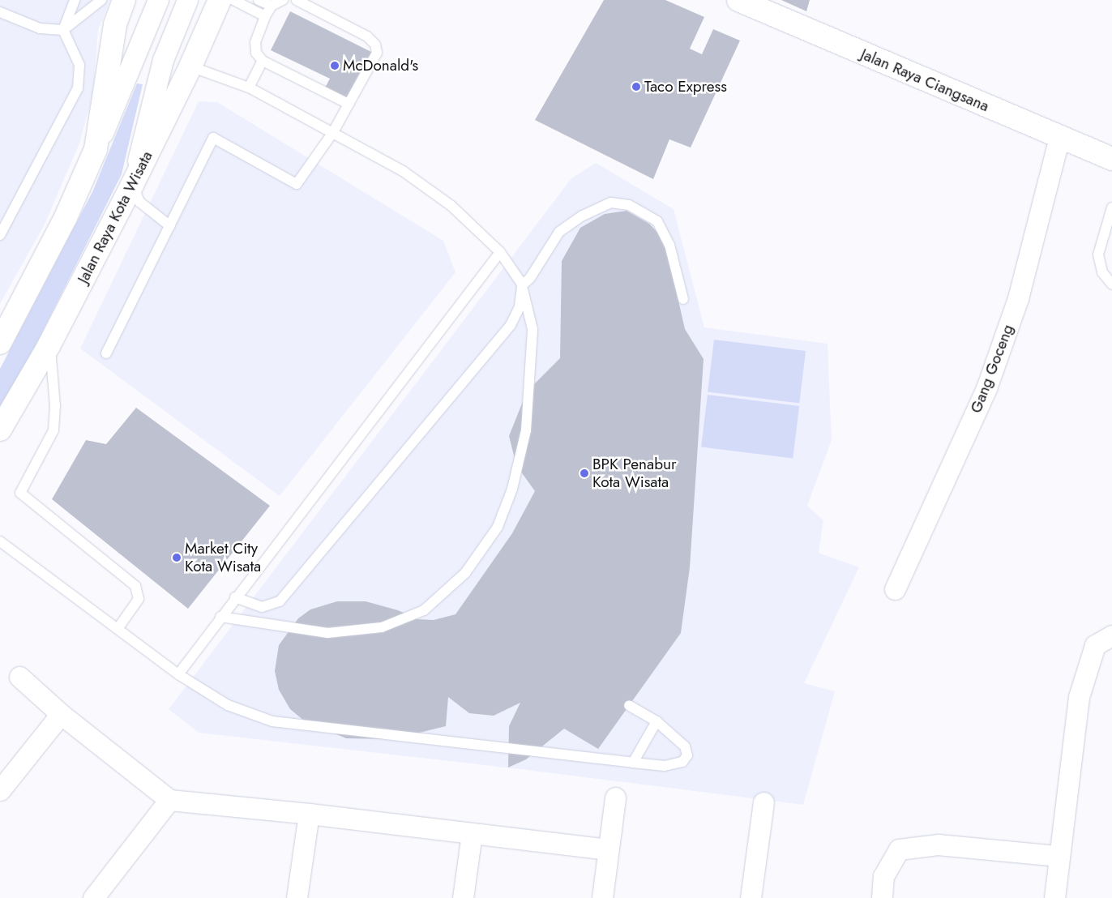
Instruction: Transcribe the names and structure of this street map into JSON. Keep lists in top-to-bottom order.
{
  "streets": {
    "street": ["Jalan Raya Ciangsana", "Jalan Raya Kota Wisata", "Gang Goceng"]
  },
  "crossings": [
    ["Jalan Raya Ciangsana", "Gang Goceng"]
  ],
  "places": [
    "McDonald's",
    "Taco Express",
    "BPK Penabur Kota Wisata",
    "Market City Kota Wisata"
  ]
}
